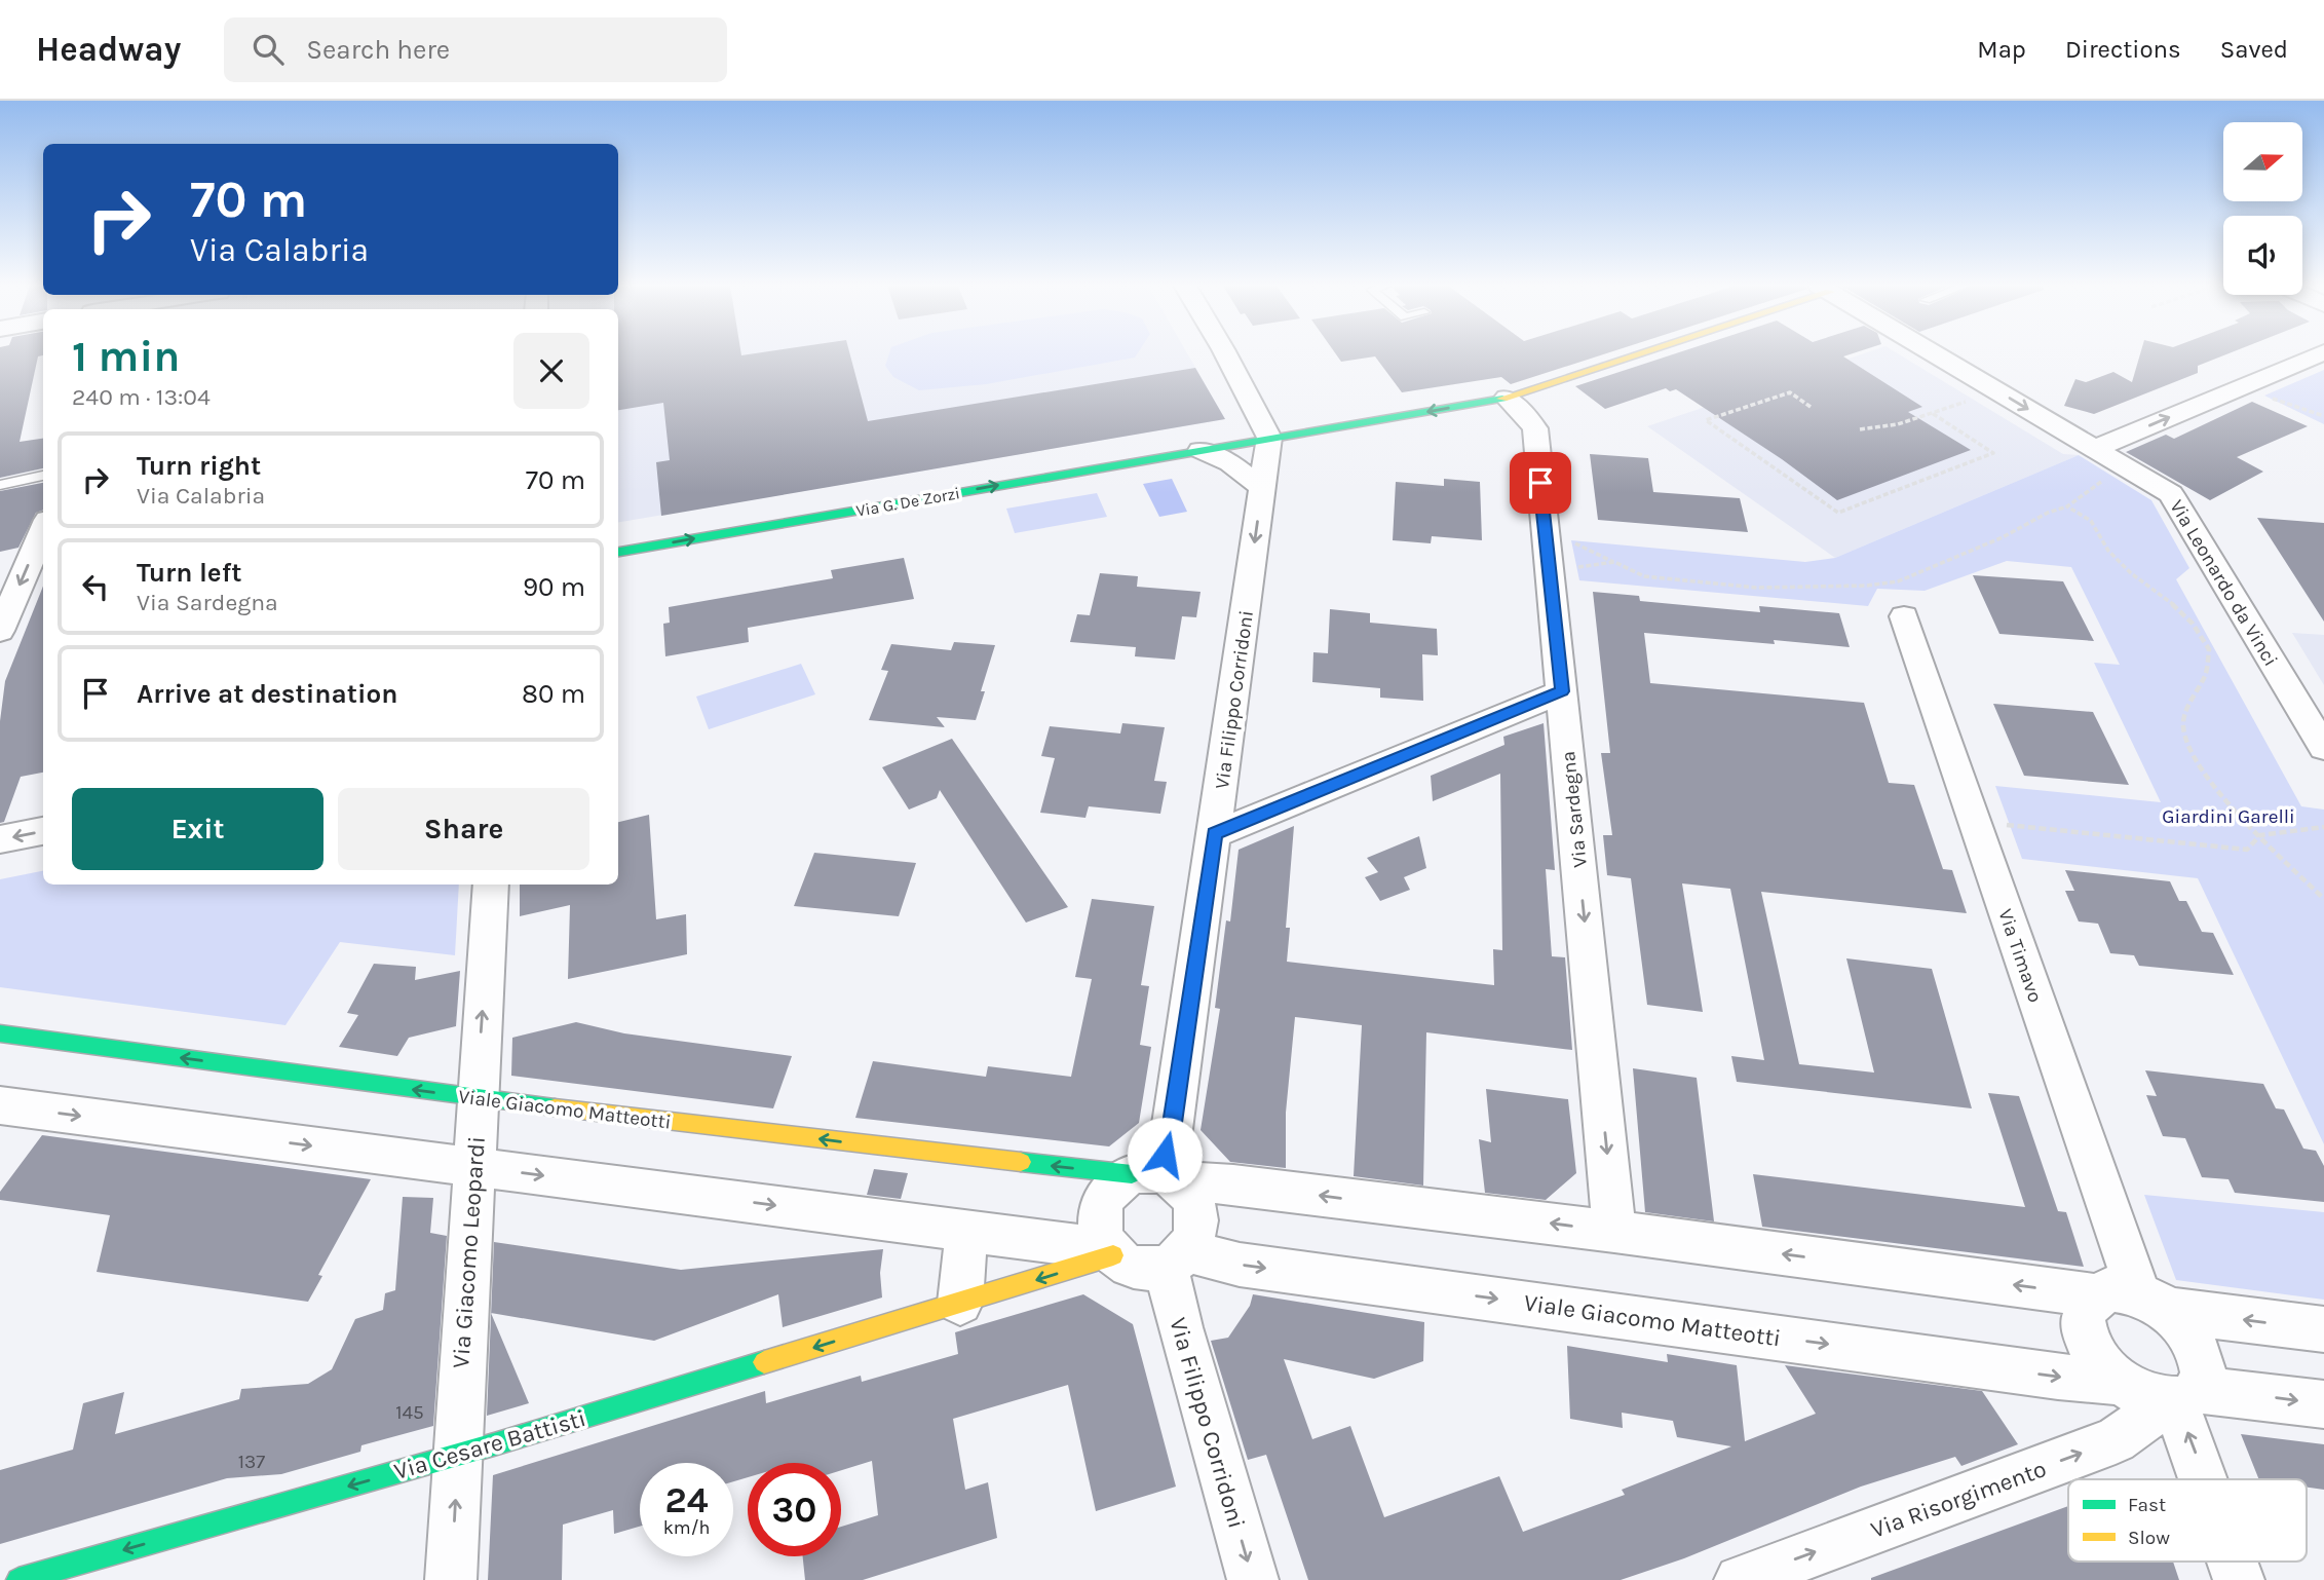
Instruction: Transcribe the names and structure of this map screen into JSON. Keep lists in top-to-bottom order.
{
  "streets": {
    "street": [
      "Via G. De Zorzi",
      "Via Leonardo da Vinci",
      "Via Filippo Corridoni",
      "Via Sardegna",
      "Via Timavo",
      "Viale Giacomo Matteotti",
      "Via Giacomo Leopardi",
      "Via Cesare Battisti",
      "Via Risorgimento"
    ]
  },
  "crossings": [
    ["Via G. De Zorzi", "Via Filippo Corridoni"],
    ["Via G. De Zorzi", "Via Sardegna"],
    ["Via Filippo Corridoni", "Viale Giacomo Matteotti"],
    ["Via Filippo Corridoni", "Via Cesare Battisti"],
    ["Via Sardegna", "Viale Giacomo Matteotti"],
    ["Via Timavo", "Viale Giacomo Matteotti"],
    ["Via Timavo", "Via Risorgimento"],
    ["Viale Giacomo Matteotti", "Via Giacomo Leopardi"],
    ["Viale Giacomo Matteotti", "Via Cesare Battisti"],
    ["Viale Giacomo Matteotti", "Via Risorgimento"],
    ["Via Giacomo Leopardi", "Via Cesare Battisti"]
  ],
  "one_way": [
    "Via Filippo Corridoni",
    "Via Sardegna",
    "Via Giacomo Leopardi",
    "Via Cesare Battisti",
    "Via Risorgimento"
  ],
  "parks": ["Giardini Garelli"],
  "house_numbers": ["145", "137"],
  "legend": ["Fast", "Slow"],
  "north": "right",
  "page": {
    "header": "Headway",
    "search": "Search here",
    "nav": ["Map", "Directions", "Saved"],
    "turn": ["70 m", "Via Calabria"],
    "heading": ["1 min", "240 m · 13:04"],
    "list": [
      {
        "name": "Turn right",
        "note": "Via Calabria",
        "value": "70 m"
      },
      {
        "name": "Turn left",
        "note": "Via Sardegna",
        "value": "90 m"
      },
      {
        "name": "Arrive at destination",
        "value": "80 m"
      }
    ],
    "buttons": ["Exit", "Share"],
    "speed": "24 km/h",
    "limit": "30"
  }
}
